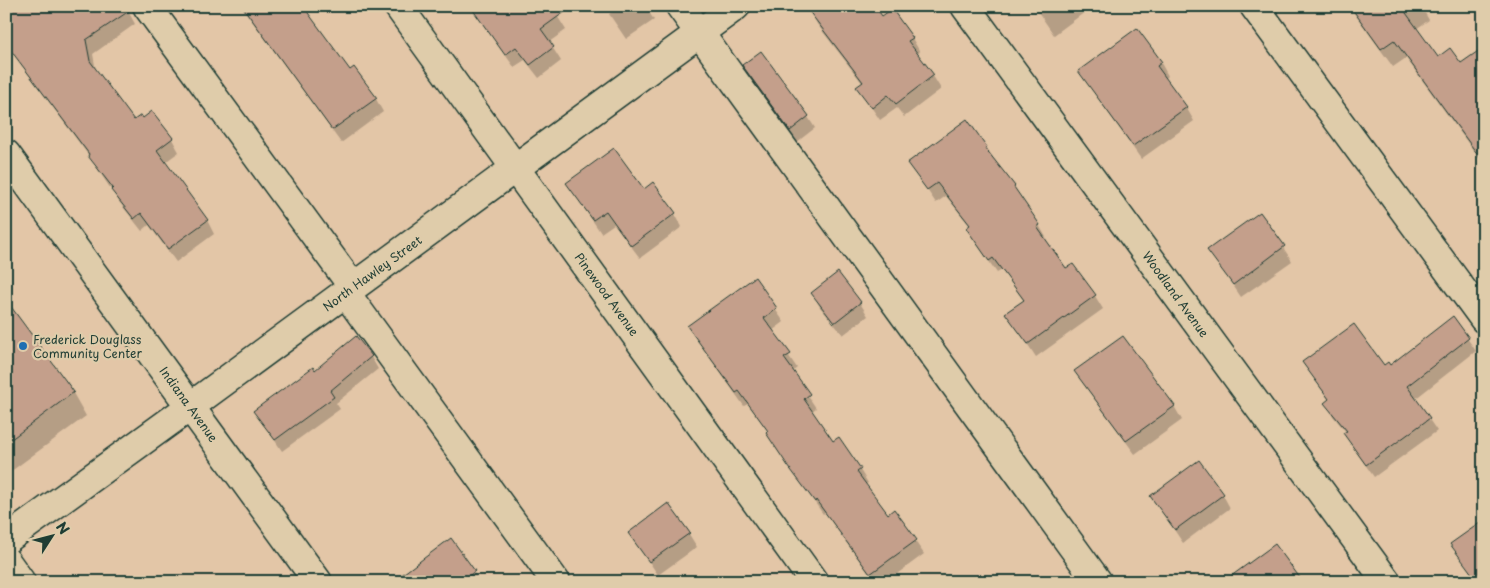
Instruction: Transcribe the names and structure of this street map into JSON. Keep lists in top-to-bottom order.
{
  "streets": {
    "street": [
      "North Hawley Street",
      "Pinewood Avenue",
      "Woodland Avenue",
      "Indiana Avenue"
    ]
  },
  "crossings": [
    ["North Hawley Street", "Pinewood Avenue"],
    ["North Hawley Street", "Indiana Avenue"]
  ],
  "places": ["Frederick Douglass Community Center"],
  "north": "top right"
}
